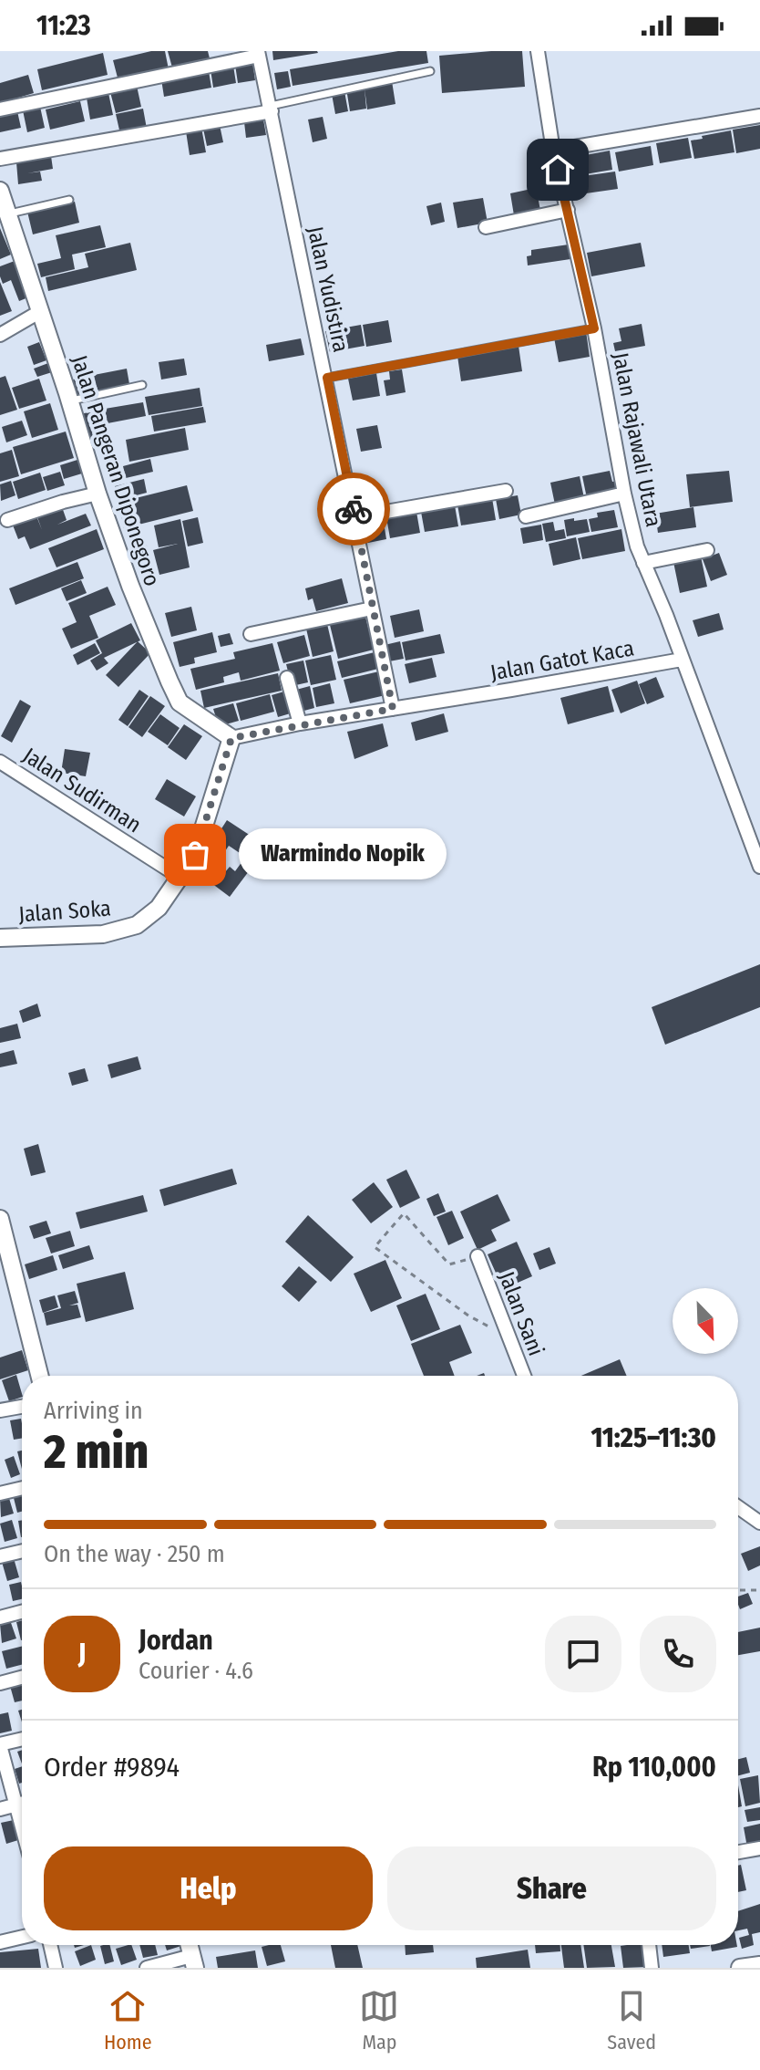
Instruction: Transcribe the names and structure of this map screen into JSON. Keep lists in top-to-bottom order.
{
  "streets": {
    "street": [
      "Jalan Yudistira",
      "Jalan Rajawali Utara",
      "Jalan Pangeran Diponegoro",
      "Jalan Gatot Kaca",
      "Jalan Sudirman",
      "Jalan Soka",
      "Jalan Sani"
    ]
  },
  "crossings": [
    ["Jalan Yudistira", "Jalan Gatot Kaca"],
    ["Jalan Rajawali Utara", "Jalan Gatot Kaca"],
    ["Jalan Pangeran Diponegoro", "Jalan Gatot Kaca"],
    ["Jalan Pangeran Diponegoro", "Jalan Soka"],
    ["Jalan Gatot Kaca", "Jalan Soka"],
    ["Jalan Sudirman", "Jalan Soka"]
  ],
  "places": ["Warmindo Nopik"],
  "north": "bottom right",
  "page": {
    "status": "11:23",
    "bubble": "Warmindo Nopik",
    "heading": ["2 min", "Arriving in", "11:25–11:30"],
    "panel": [
      "Jordan",
      "Courier · 4.6",
      "Order #9894",
      "Rp 110,000"
    ],
    "bar": "On the way · 250 m",
    "round": "J",
    "buttons": ["Help", "Share"],
    "tabs": ["Home", "Map", "Saved"]
  }
}
